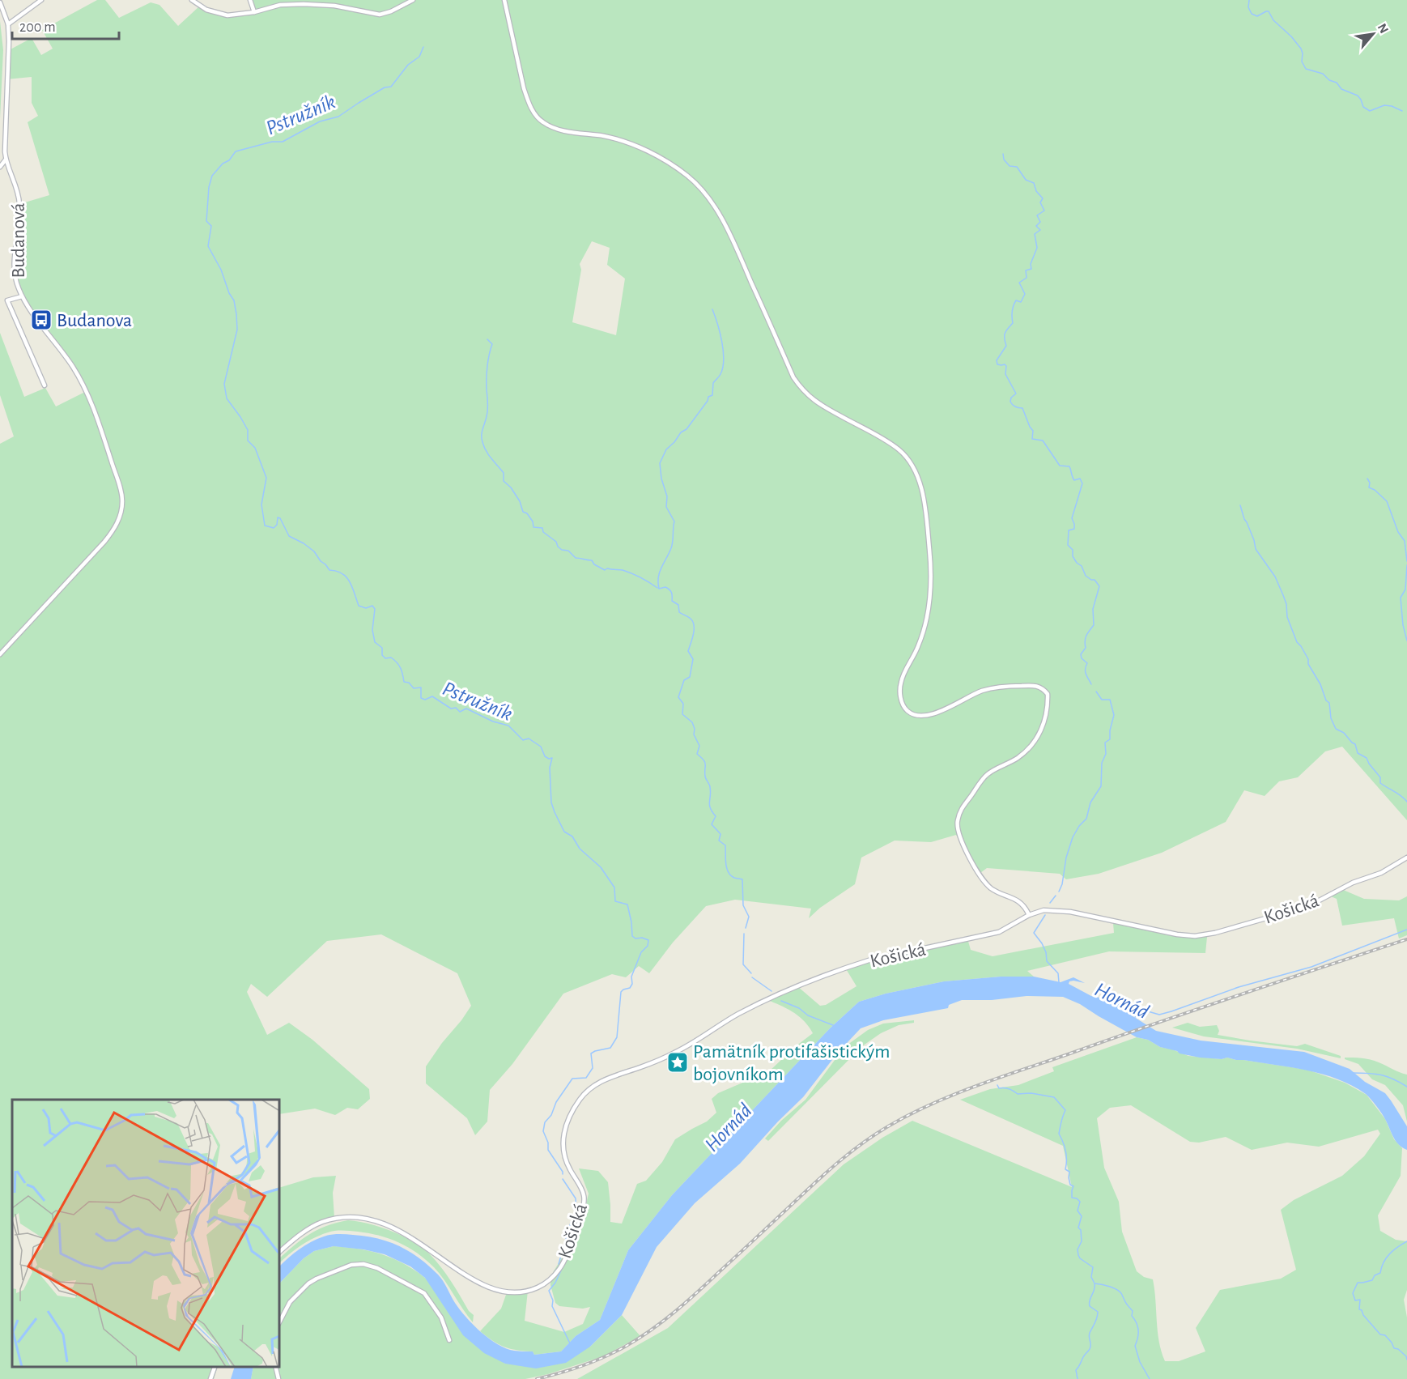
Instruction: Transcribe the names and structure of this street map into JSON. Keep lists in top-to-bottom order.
{
  "streets": {
    "street": ["Budanová", "Košická"]
  },
  "water": ["Pstružník", "Hornád"],
  "places": {
    "bus stop": ["Budanova"],
    "place": ["Pamätník protifašistickým bojovníkom"]
  },
  "scale_bar": "200 m",
  "north": "top right"
}
